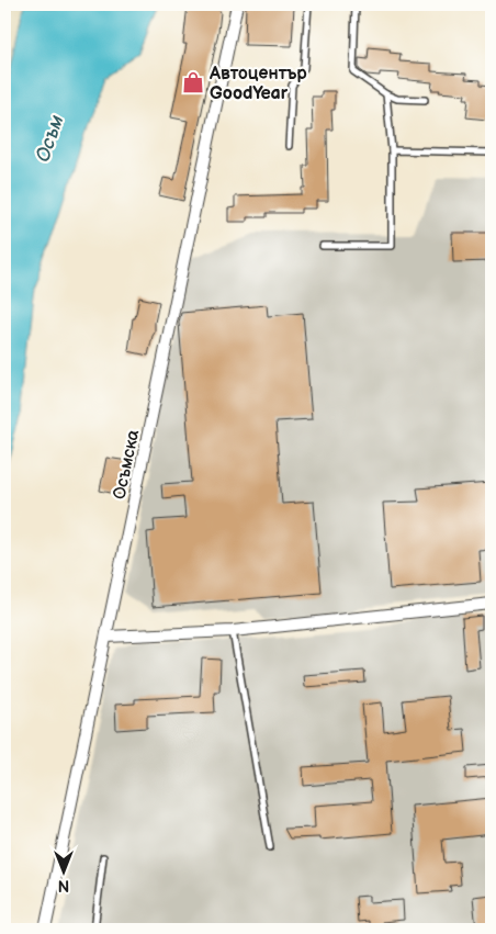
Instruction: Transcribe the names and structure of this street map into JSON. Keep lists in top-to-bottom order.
{
  "streets": {
    "street": ["Осъмска"]
  },
  "water": ["Осъм"],
  "places": {
    "shop": ["Автоцентър GoodYear"]
  },
  "north": "bottom"
}
